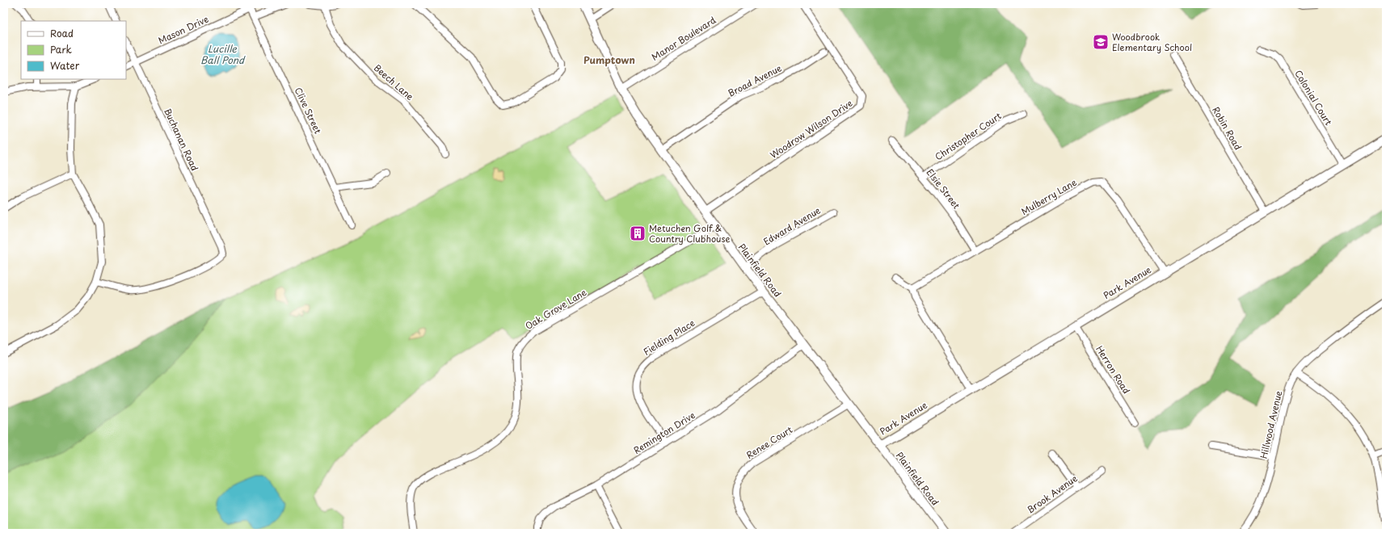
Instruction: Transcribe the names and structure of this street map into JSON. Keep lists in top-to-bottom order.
{
  "streets": {
    "street": [
      "Mason Drive",
      "Manor Boulevard",
      "Broad Avenue",
      "Beech Lane",
      "Colonial Court",
      "Clive Street",
      "Robin Road",
      "Woodrow Wilson Drive",
      "Christopher Court",
      "Buchanan Road",
      "Elsie Street",
      "Mulberry Lane",
      "Edward Avenue",
      "Plainfield Road",
      "Park Avenue",
      "Oak Grove Lane",
      "Fielding Place",
      "Herron Road",
      "Hillwood Avenue",
      "Remington Drive",
      "Renee Court",
      "Brook Avenue"
    ]
  },
  "crossings": [
    ["Mason Drive", "Clive Street"],
    ["Mason Drive", "Buchanan Road"],
    ["Manor Boulevard", "Plainfield Road"],
    ["Broad Avenue", "Plainfield Road"],
    ["Colonial Court", "Park Avenue"],
    ["Robin Road", "Park Avenue"],
    ["Woodrow Wilson Drive", "Plainfield Road"],
    ["Christopher Court", "Elsie Street"],
    ["Elsie Street", "Mulberry Lane"],
    ["Mulberry Lane", "Park Avenue"],
    ["Edward Avenue", "Plainfield Road"],
    ["Plainfield Road", "Park Avenue"],
    ["Plainfield Road", "Oak Grove Lane"],
    ["Plainfield Road", "Fielding Place"],
    ["Plainfield Road", "Remington Drive"],
    ["Plainfield Road", "Renee Court"],
    ["Park Avenue", "Herron Road"],
    ["Fielding Place", "Remington Drive"]
  ],
  "districts": ["Pumptown"],
  "water": ["Lucille Ball Pond"],
  "places": {
    "school or university": ["Woodbrook Elementary School"],
    "building": ["Metuchen Golf & Country Clubhouse"]
  },
  "legend": ["Road", "Park", "Water"]
}
